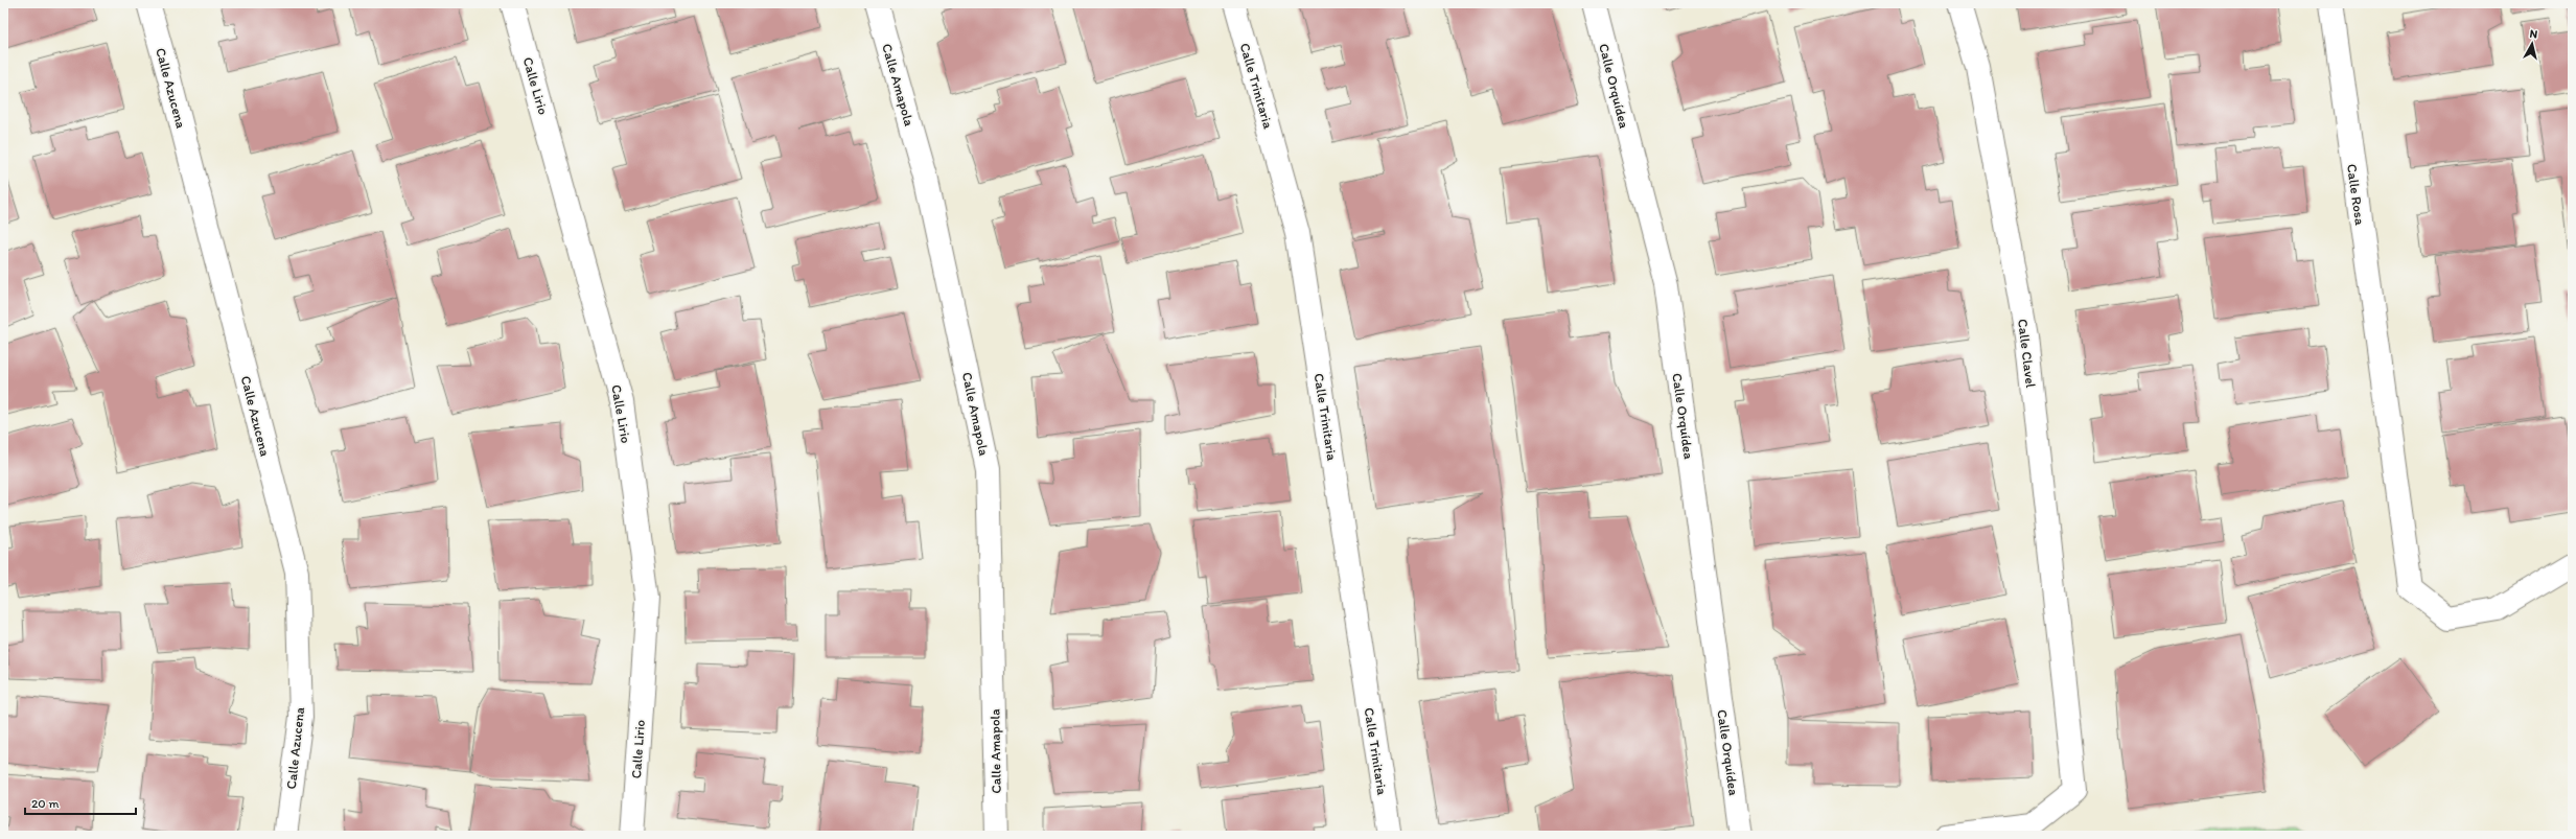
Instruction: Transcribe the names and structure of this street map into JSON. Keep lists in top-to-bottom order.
{
  "streets": {
    "street": [
      "Calle Amapola",
      "Calle Lirio",
      "Calle Trinitaria",
      "Calle Orquídea",
      "Calle Azucena",
      "Calle Rosa",
      "Calle Clavel"
    ]
  },
  "scale_bar": "20 m",
  "north": "top"
}
